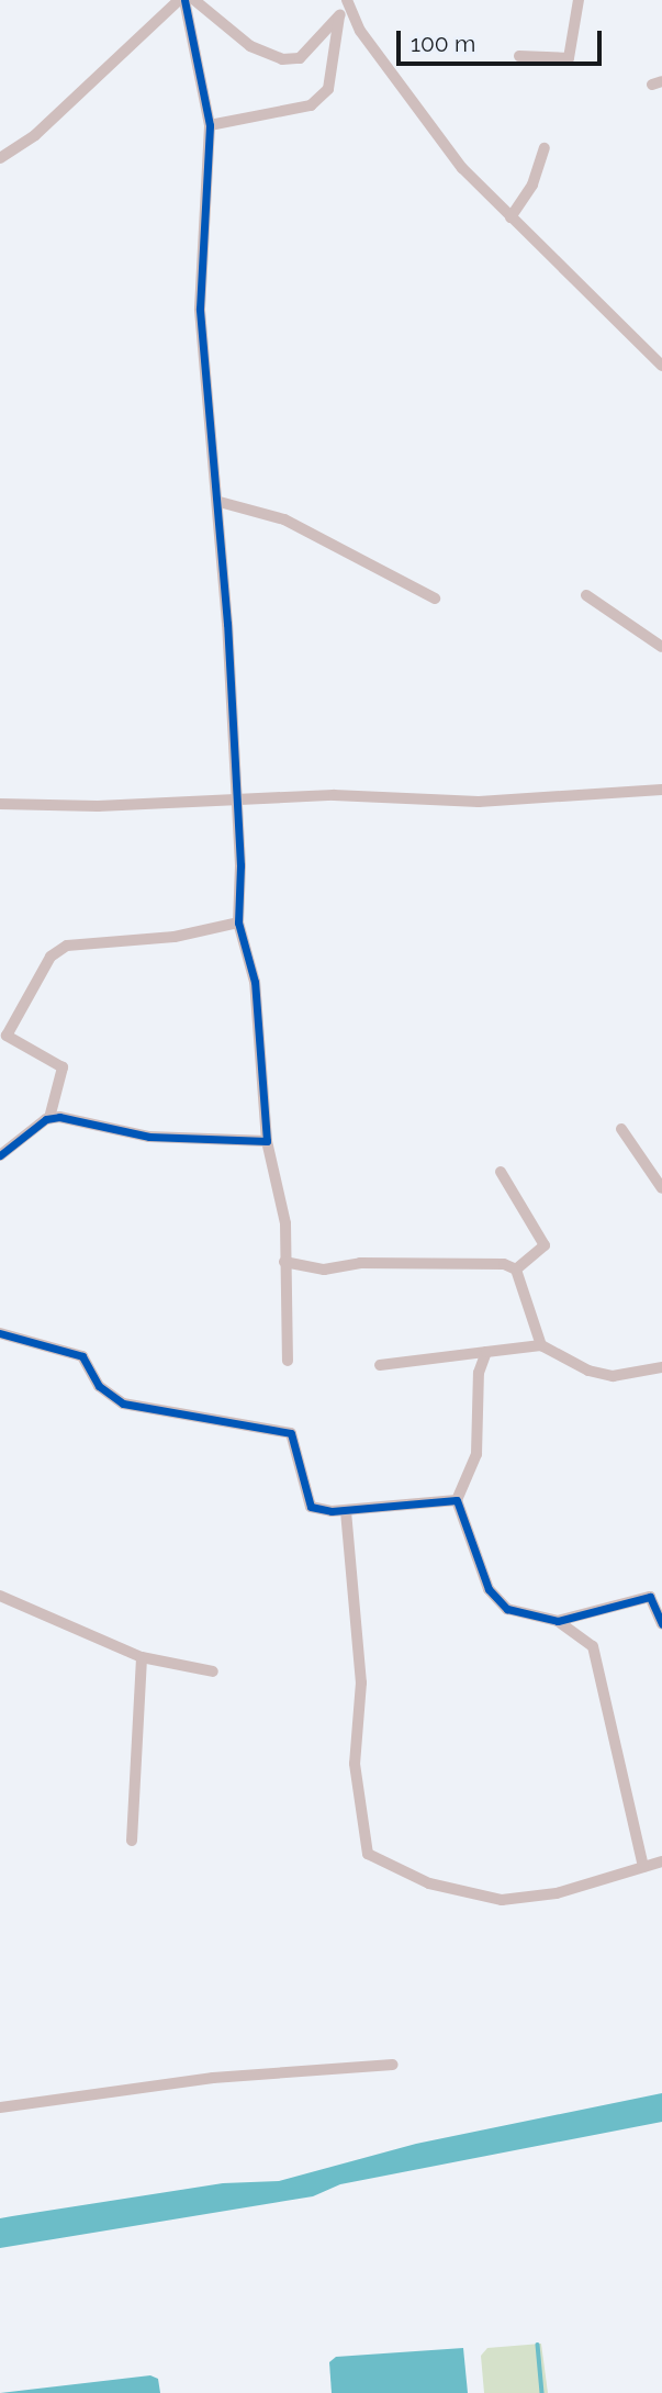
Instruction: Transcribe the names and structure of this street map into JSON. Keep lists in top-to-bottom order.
{
  "scale_bar": "100 m"
}
